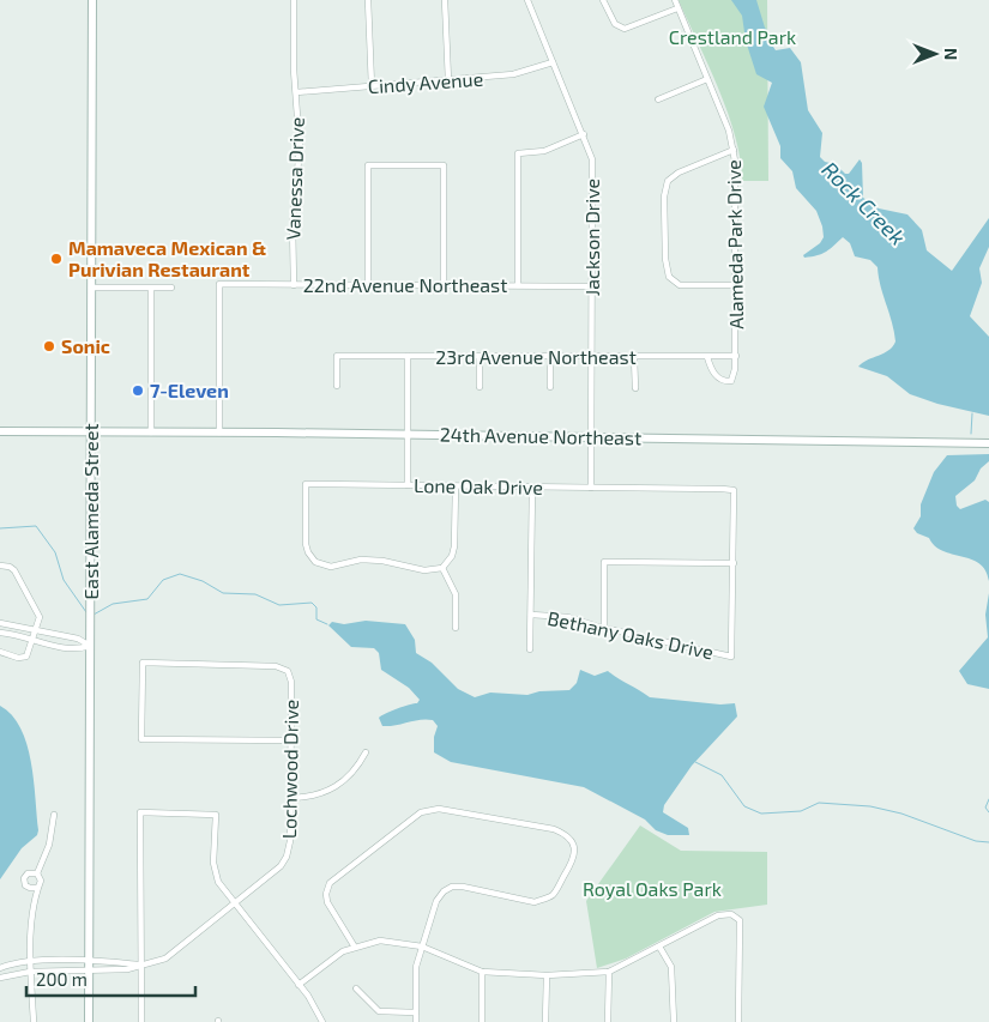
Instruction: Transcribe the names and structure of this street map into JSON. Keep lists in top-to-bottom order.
{
  "streets": {
    "street": [
      "Cindy Avenue",
      "Vanessa Drive",
      "Jackson Drive",
      "Alameda Park Drive",
      "22nd Avenue Northeast",
      "23rd Avenue Northeast",
      "24th Avenue Northeast",
      "Lone Oak Drive",
      "East Alameda Street",
      "Bethany Oaks Drive",
      "Lochwood Drive"
    ]
  },
  "crossings": [
    ["Cindy Avenue", "Vanessa Drive"],
    ["Cindy Avenue", "Jackson Drive"],
    ["Vanessa Drive", "22nd Avenue Northeast"],
    ["Jackson Drive", "22nd Avenue Northeast"],
    ["Jackson Drive", "23rd Avenue Northeast"],
    ["Jackson Drive", "24th Avenue Northeast"],
    ["Jackson Drive", "Lone Oak Drive"],
    ["Alameda Park Drive", "23rd Avenue Northeast"],
    ["22nd Avenue Northeast", "24th Avenue Northeast"],
    ["24th Avenue Northeast", "East Alameda Street"],
    ["Lone Oak Drive", "Bethany Oaks Drive"],
    ["East Alameda Street", "Lochwood Drive"]
  ],
  "water": ["Rock Creek"],
  "parks": ["Crestland Park", "Royal Oaks Park"],
  "places": ["Mamaveca Mexican & Purivian Restaurant", "Sonic", "7-Eleven"],
  "scale_bar": "200 m",
  "north": "right"
}
